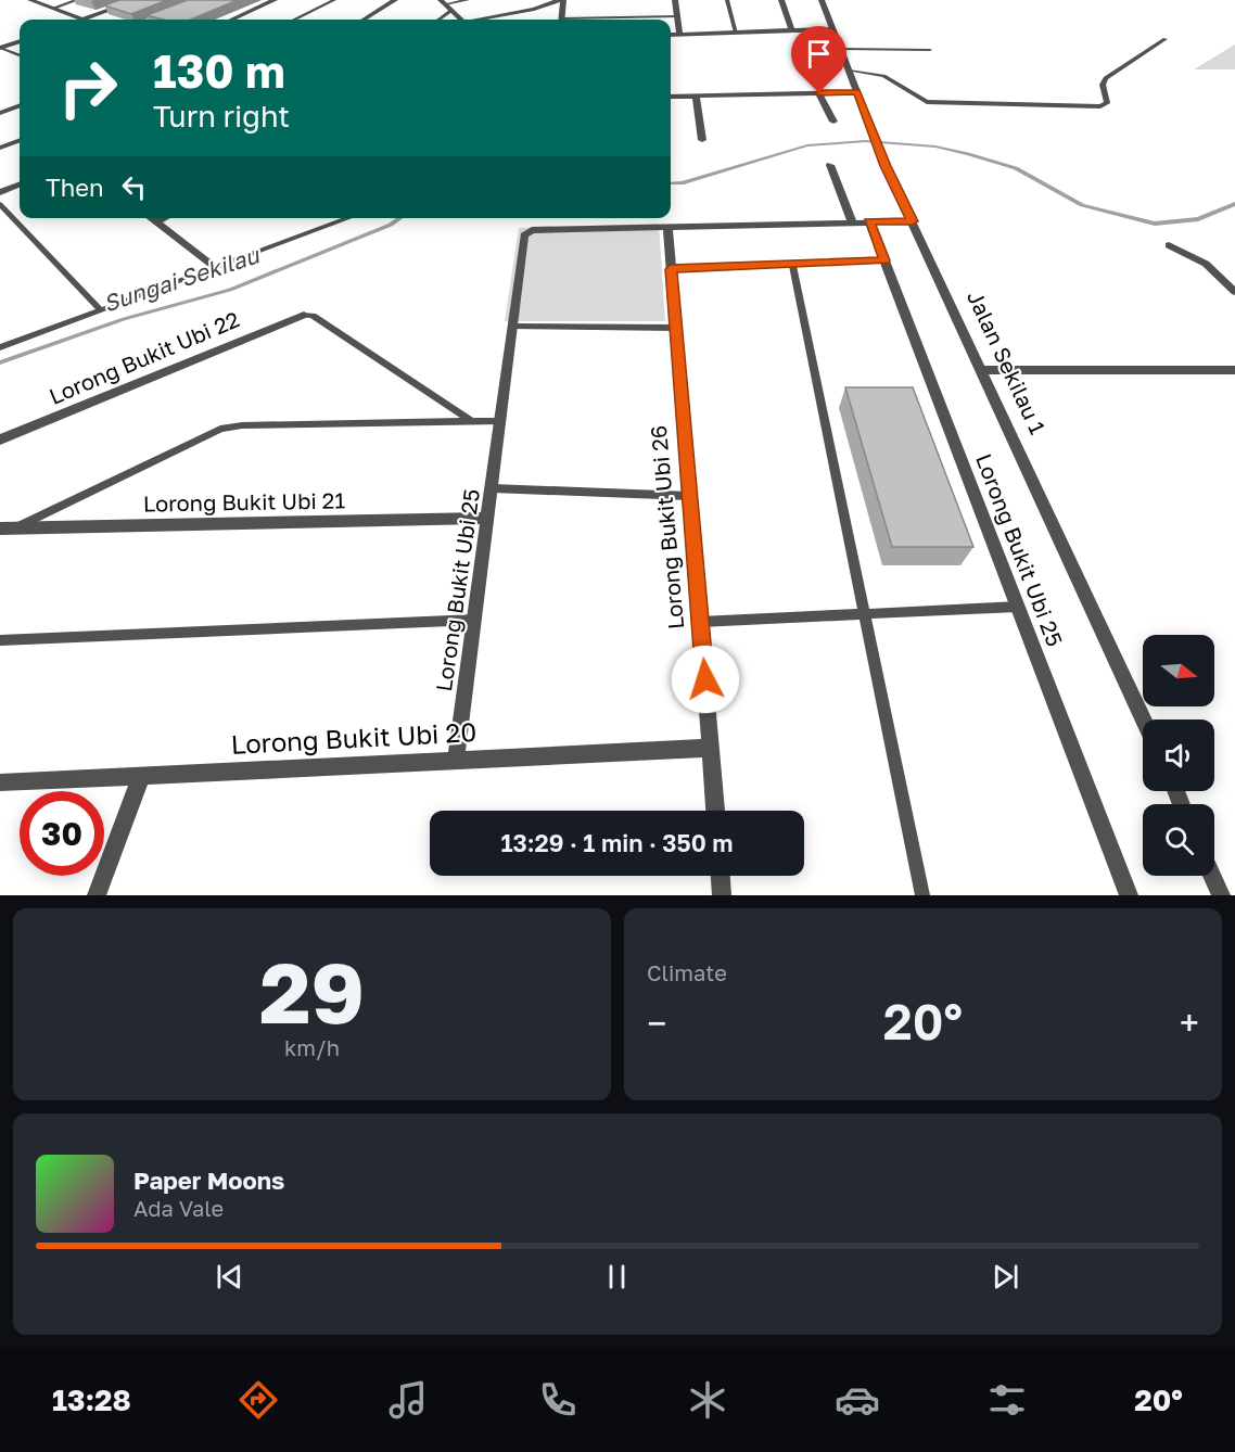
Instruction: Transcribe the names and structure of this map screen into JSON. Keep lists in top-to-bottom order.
{
  "streets": {
    "street": [
      "Lorong Bukit Ubi 22",
      "Jalan Sekilau 1",
      "Lorong Bukit Ubi 21",
      "Lorong Bukit Ubi 26",
      "Lorong Bukit Ubi 25",
      "Lorong Bukit Ubi 20"
    ]
  },
  "crossings": [
    ["Lorong Bukit Ubi 21", "Lorong Bukit Ubi 25"],
    ["Lorong Bukit Ubi 26", "Lorong Bukit Ubi 25"],
    ["Lorong Bukit Ubi 26", "Lorong Bukit Ubi 20"],
    ["Lorong Bukit Ubi 25", "Lorong Bukit Ubi 20"]
  ],
  "water": ["Sungai Sekilau"],
  "north": "right",
  "page": {
    "turn": ["130 m", "Turn right"],
    "then": "Then",
    "limit": "30",
    "trip": "13:29 · 1 min · 350 m",
    "tile": [
      ["29", "km/h"],
      "Climate"
    ],
    "heat": ["−", "20°", "+"],
    "song": ["Paper Moons", "Ada Vale"],
    "tabs": ["13:28", "20°"]
  }
}
